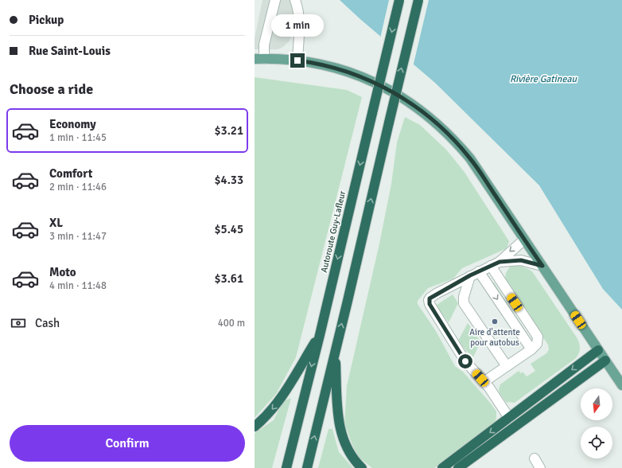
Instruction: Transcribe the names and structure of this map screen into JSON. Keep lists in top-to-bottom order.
{
  "streets": {
    "highway": ["Autoroute Guy-Lafleur"]
  },
  "water": ["Rivière Gatineau"],
  "places": ["Aire d'attente pour autobus"],
  "north": "bottom",
  "page": {
    "banner": ["Pickup", "Rue Saint-Louis"],
    "bubble": "1 min",
    "heading": "Choose a ride",
    "list": [
      {
        "name": "Economy",
        "note": "1 min · 11:45",
        "value": "$3.21"
      },
      {
        "name": "Comfort",
        "note": "2 min · 11:46",
        "value": "$4.33"
      },
      {
        "name": "XL",
        "note": "3 min · 11:47",
        "value": "$5.45"
      },
      {
        "name": "Moto",
        "note": "4 min · 11:48",
        "value": "$3.61"
      }
    ],
    "pay": ["Cash", "400 m"],
    "buttons": "Confirm"
  }
}
